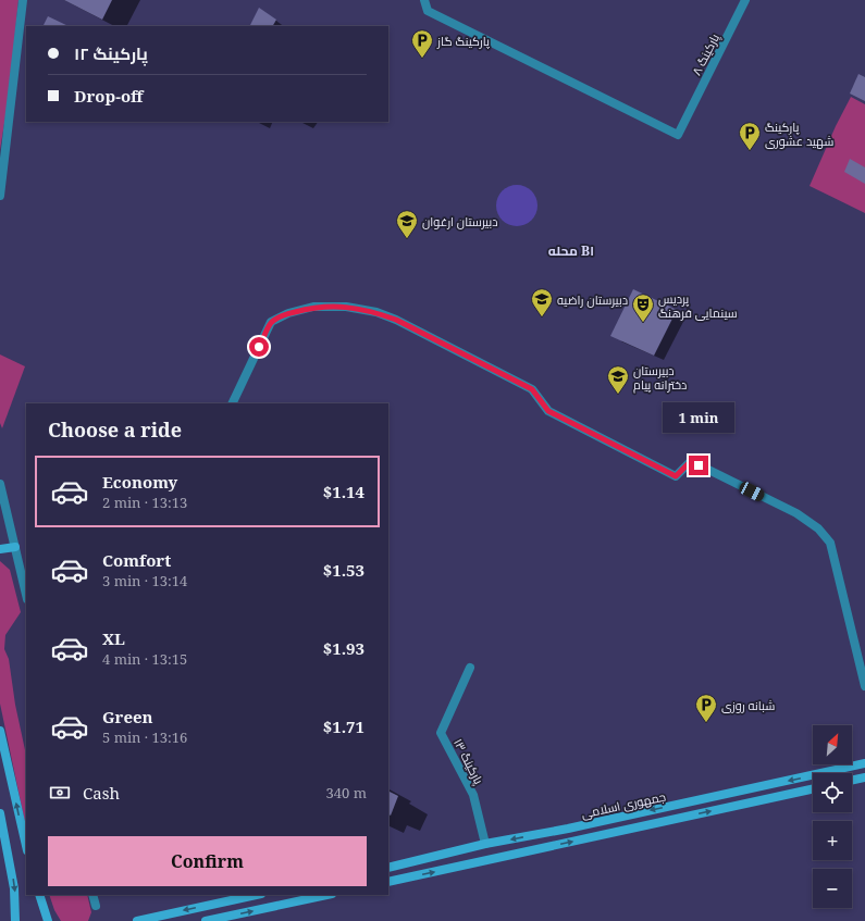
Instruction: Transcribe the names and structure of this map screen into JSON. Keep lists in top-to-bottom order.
{
  "streets": {
    "main road": ["جمهوری اسلامی"],
    "street": ["پارکینگ ۸", "پارکینگ ۱۳"]
  },
  "crossings": [
    ["پارکینگ ۱۳", "جمهوری اسلامی"]
  ],
  "districts": ["محله B۱"],
  "places": {
    "parking": ["پارکینگ گاز", "پارکینگ شهید عشوری", "شبانه روزی"],
    "school or university": ["دبیرستان ارغوان", "دبیرستان راضیه", "دبیرستان دخترانه پیام"],
    "theatre": ["پردیس سینمایی فرهنگ"]
  },
  "north": "top right",
  "page": {
    "banner": ["پارکینگ ۱۲", "Drop-off"],
    "bubble": "1 min",
    "heading": "Choose a ride",
    "list": [
      {
        "name": "Economy",
        "note": "2 min · 13:13",
        "value": "$1.14"
      },
      {
        "name": "Comfort",
        "note": "3 min · 13:14",
        "value": "$1.53"
      },
      {
        "name": "XL",
        "note": "4 min · 13:15",
        "value": "$1.93"
      },
      {
        "name": "Green",
        "note": "5 min · 13:16",
        "value": "$1.71"
      }
    ],
    "map_buttons": ["+", "−"],
    "pay": ["Cash", "340 m"],
    "buttons": "Confirm"
  }
}
